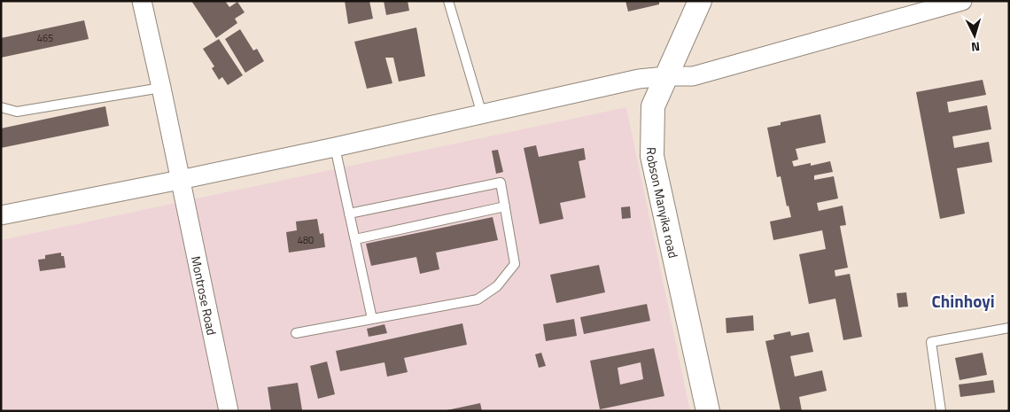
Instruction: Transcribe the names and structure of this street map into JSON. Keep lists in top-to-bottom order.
{
  "streets": {
    "street": ["Robson Manyika road", "Montrose Road"]
  },
  "districts": ["Chinhoyi"],
  "house_numbers": ["465", "480"],
  "north": "bottom"
}
